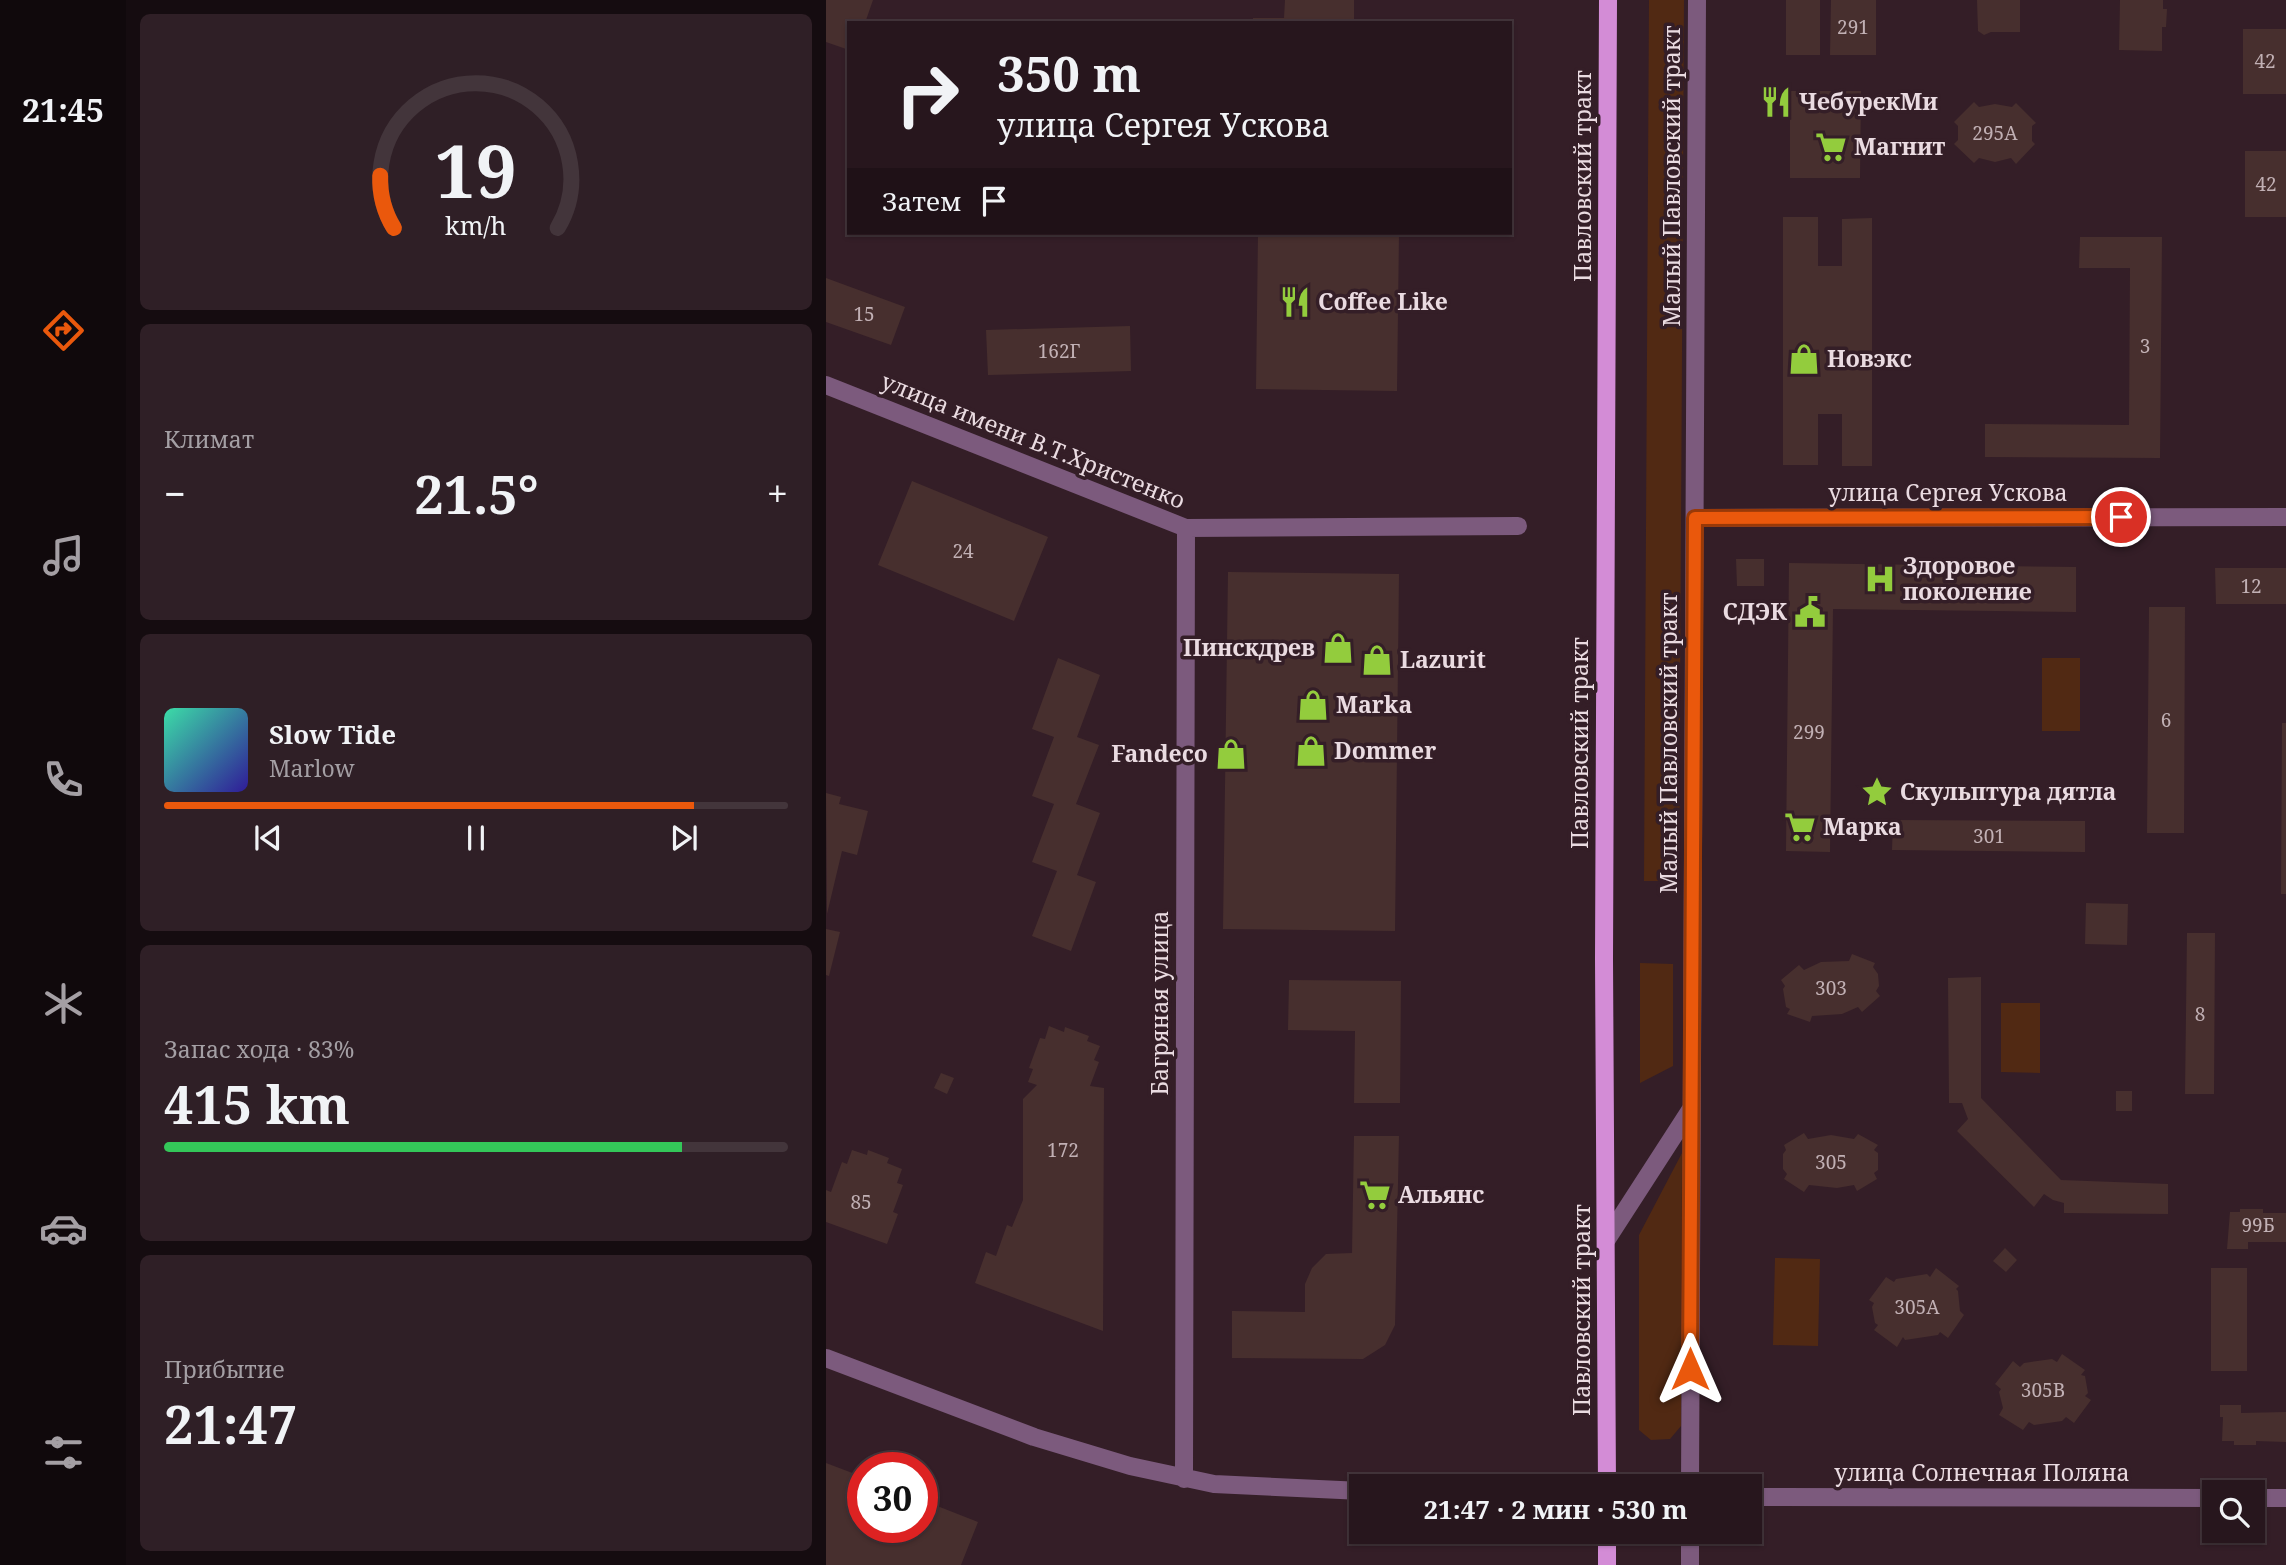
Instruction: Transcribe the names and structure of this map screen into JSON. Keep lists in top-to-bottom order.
{
  "streets": {
    "main road": ["Павловский тракт"],
    "street": [
      "Малый Павловский тракт",
      "улица имени В.Т.Христенко",
      "улица Сергея Ускова",
      "Багряная улица",
      "улица Солнечная Поляна"
    ]
  },
  "crossings": [
    ["Малый Павловский тракт", "улица Сергея Ускова"],
    ["улица имени В.Т.Христенко", "Багряная улица"]
  ],
  "places": {
    "restaurant": ["ЧебурекМи", "Coffee Like"],
    "supermarket": ["Магнит", "Марка", "Альянс"],
    "shop": [
      "Новэкс",
      "Пинскдрев",
      "Lazurit",
      "Marka",
      "Dommer",
      "Fandeco"
    ],
    "hospital": ["Здоровое поколение"],
    "public building": ["СДЭК"],
    "place": ["Скульптура дятла"]
  },
  "house_numbers": [
    "291",
    "42",
    "295А",
    "42",
    "15",
    "3",
    "162Г",
    "24",
    "12",
    "6",
    "299",
    "301",
    "303",
    "8",
    "172",
    "305",
    "85",
    "99Б",
    "305А",
    "305В"
  ],
  "page": {
    "tabs": "21:45",
    "turn": ["350 m", "улица Сергея Ускова"],
    "then": "Затем",
    "tile": [
      "Климат",
      ["Запас хода · 83%", "415 km"],
      ["Прибытие", "21:47"]
    ],
    "heat": ["−", "21.5°", "+"],
    "song": ["Slow Tide", "Marlow"],
    "limit": "30",
    "trip": "21:47 · 2 мин · 530 m",
    "gauge": ["19", "km/h"]
  }
}
